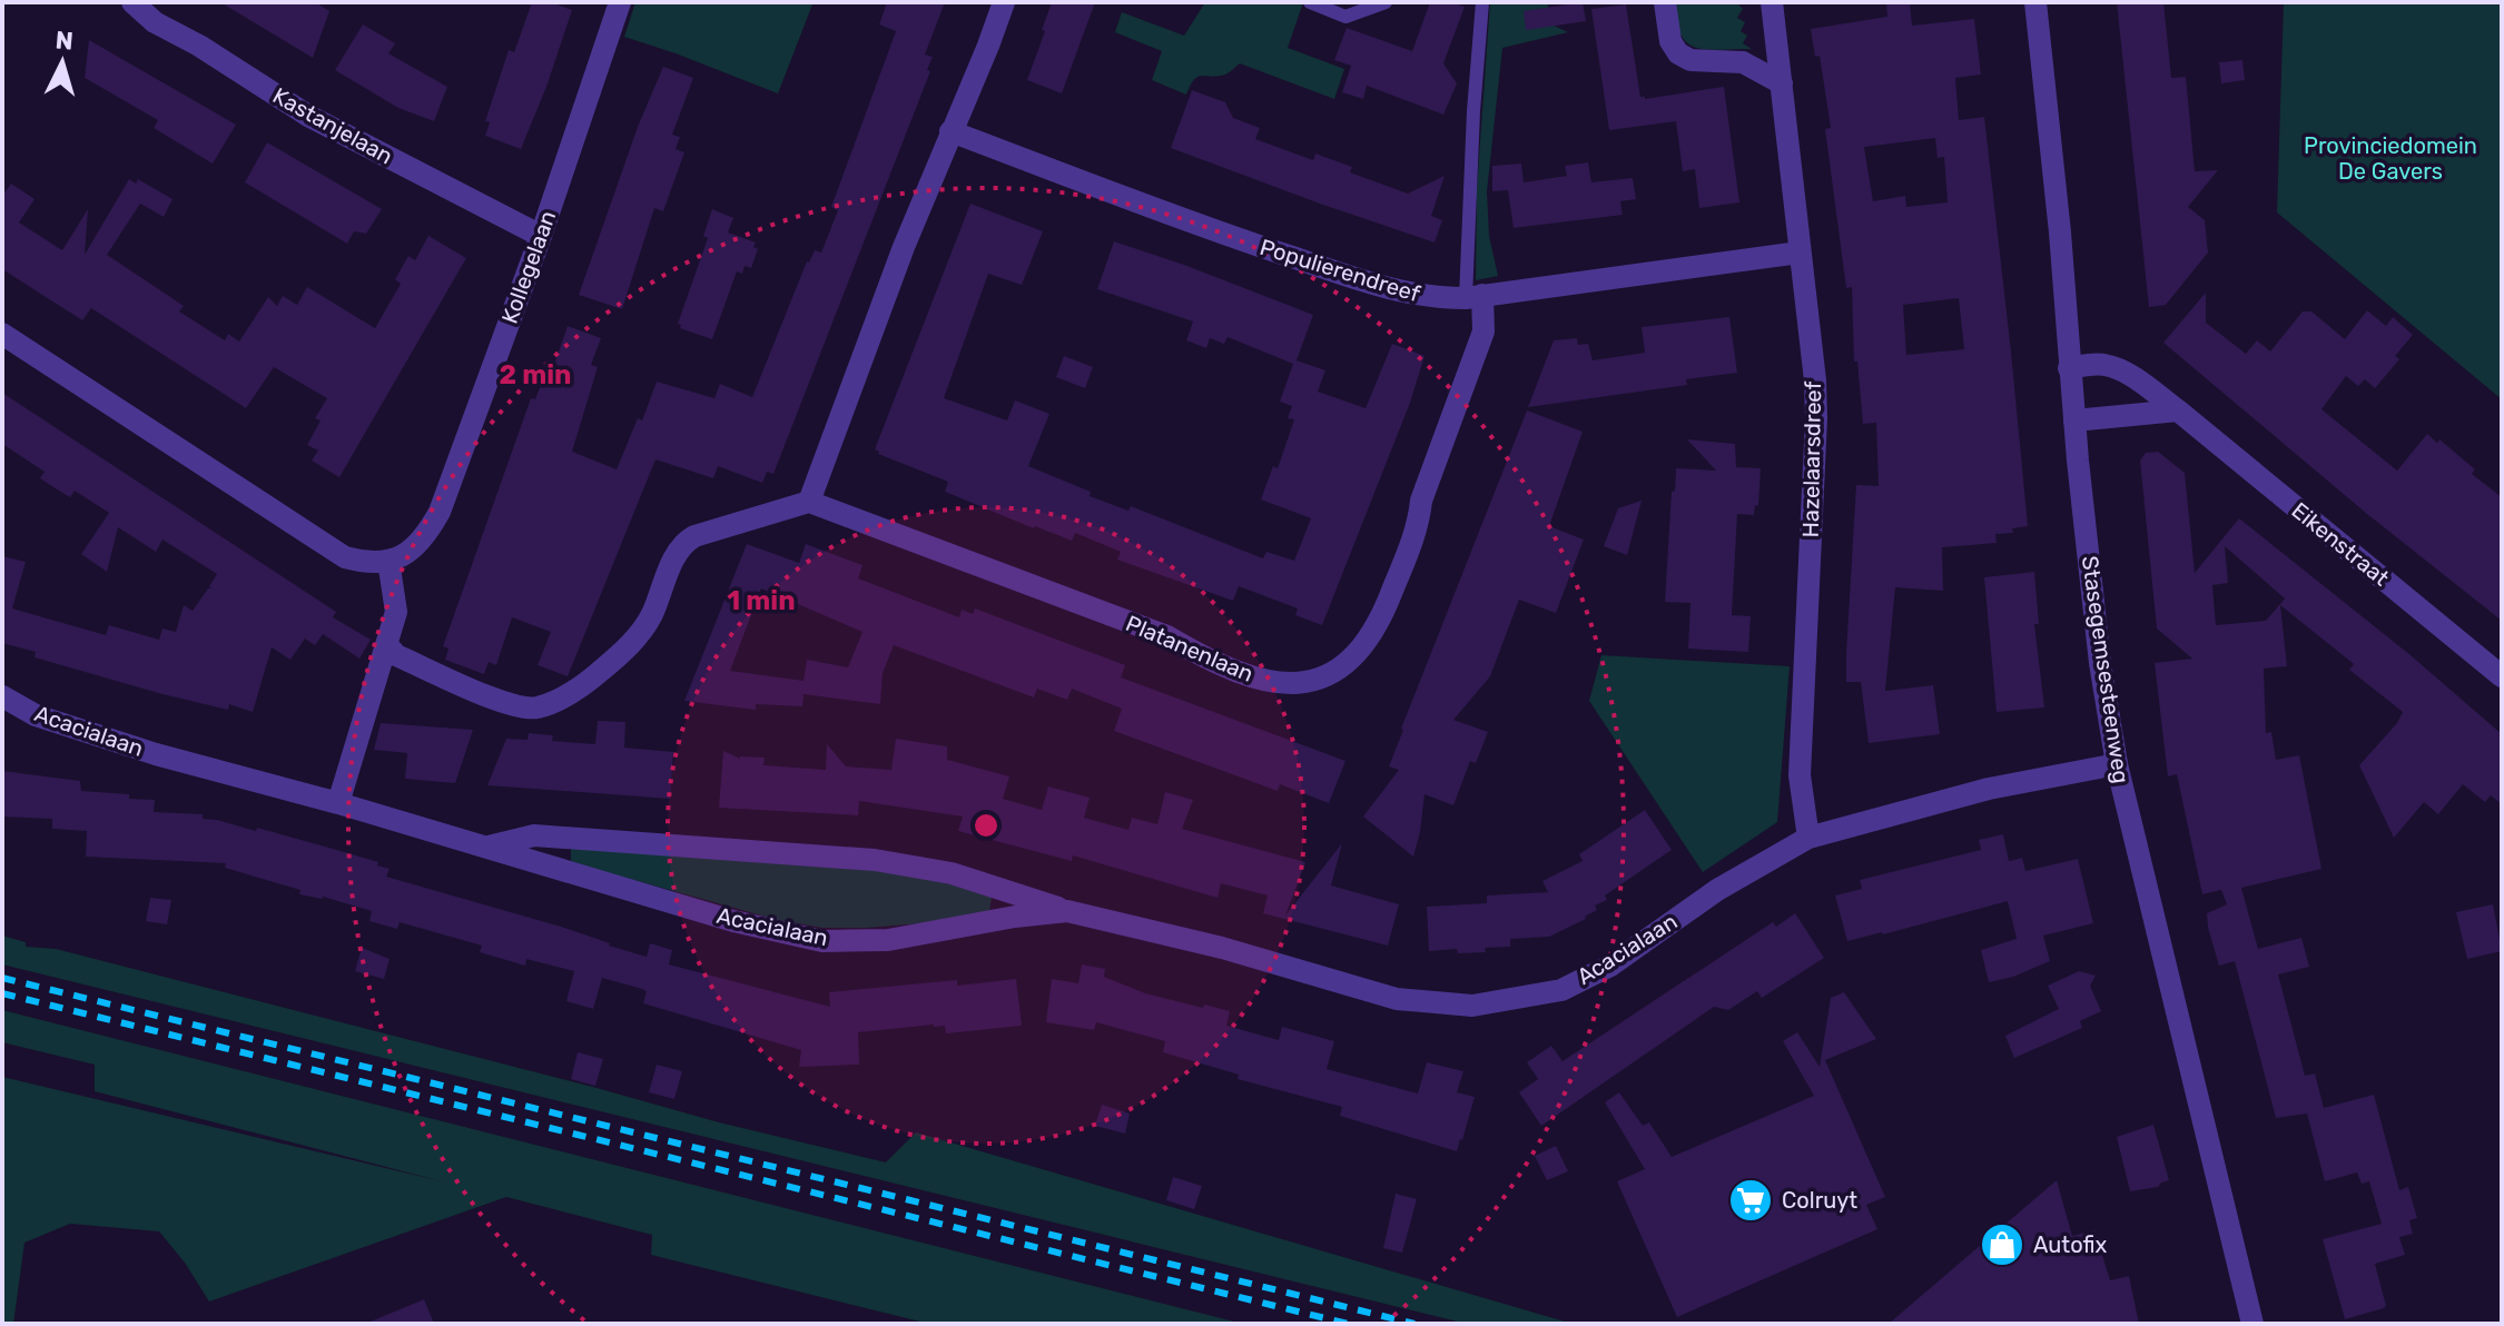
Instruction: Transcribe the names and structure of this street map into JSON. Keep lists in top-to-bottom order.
{
  "streets": {
    "street": [
      "Kastanjelaan",
      "Kollegelaan",
      "Populierendreef",
      "Hazelaarsdreef",
      "Eikenstraat",
      "Platanenlaan",
      "Stasegemsesteenweg",
      "Acacialaan"
    ]
  },
  "crossings": [
    ["Kastanjelaan", "Kollegelaan"],
    ["Populierendreef", "Hazelaarsdreef"],
    ["Populierendreef", "Platanenlaan"],
    ["Hazelaarsdreef", "Acacialaan"],
    ["Eikenstraat", "Stasegemsesteenweg"],
    ["Stasegemsesteenweg", "Acacialaan"]
  ],
  "parks": ["Provinciedomein De Gavers"],
  "places": {
    "supermarket": ["Colruyt"],
    "shop": ["Autofix"]
  },
  "north": "top",
  "rings": ["2 min", "1 min"]
}
